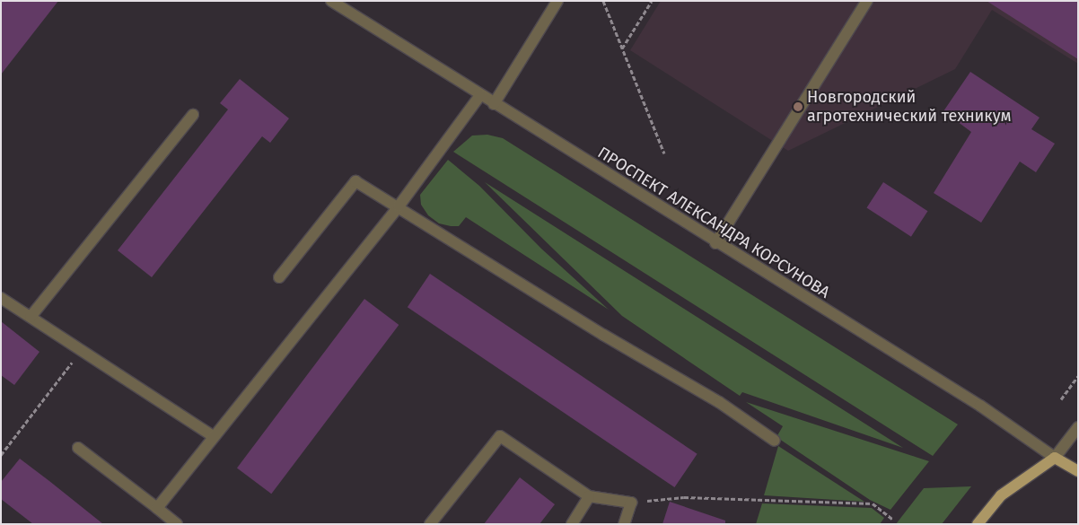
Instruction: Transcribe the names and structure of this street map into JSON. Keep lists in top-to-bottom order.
{
  "streets": {
    "main road": ["ПРОСПЕКТ АЛЕКСАНДРА КОРСУНОВА"]
  },
  "places": ["Новгородский агротехнический техникум"]
}
